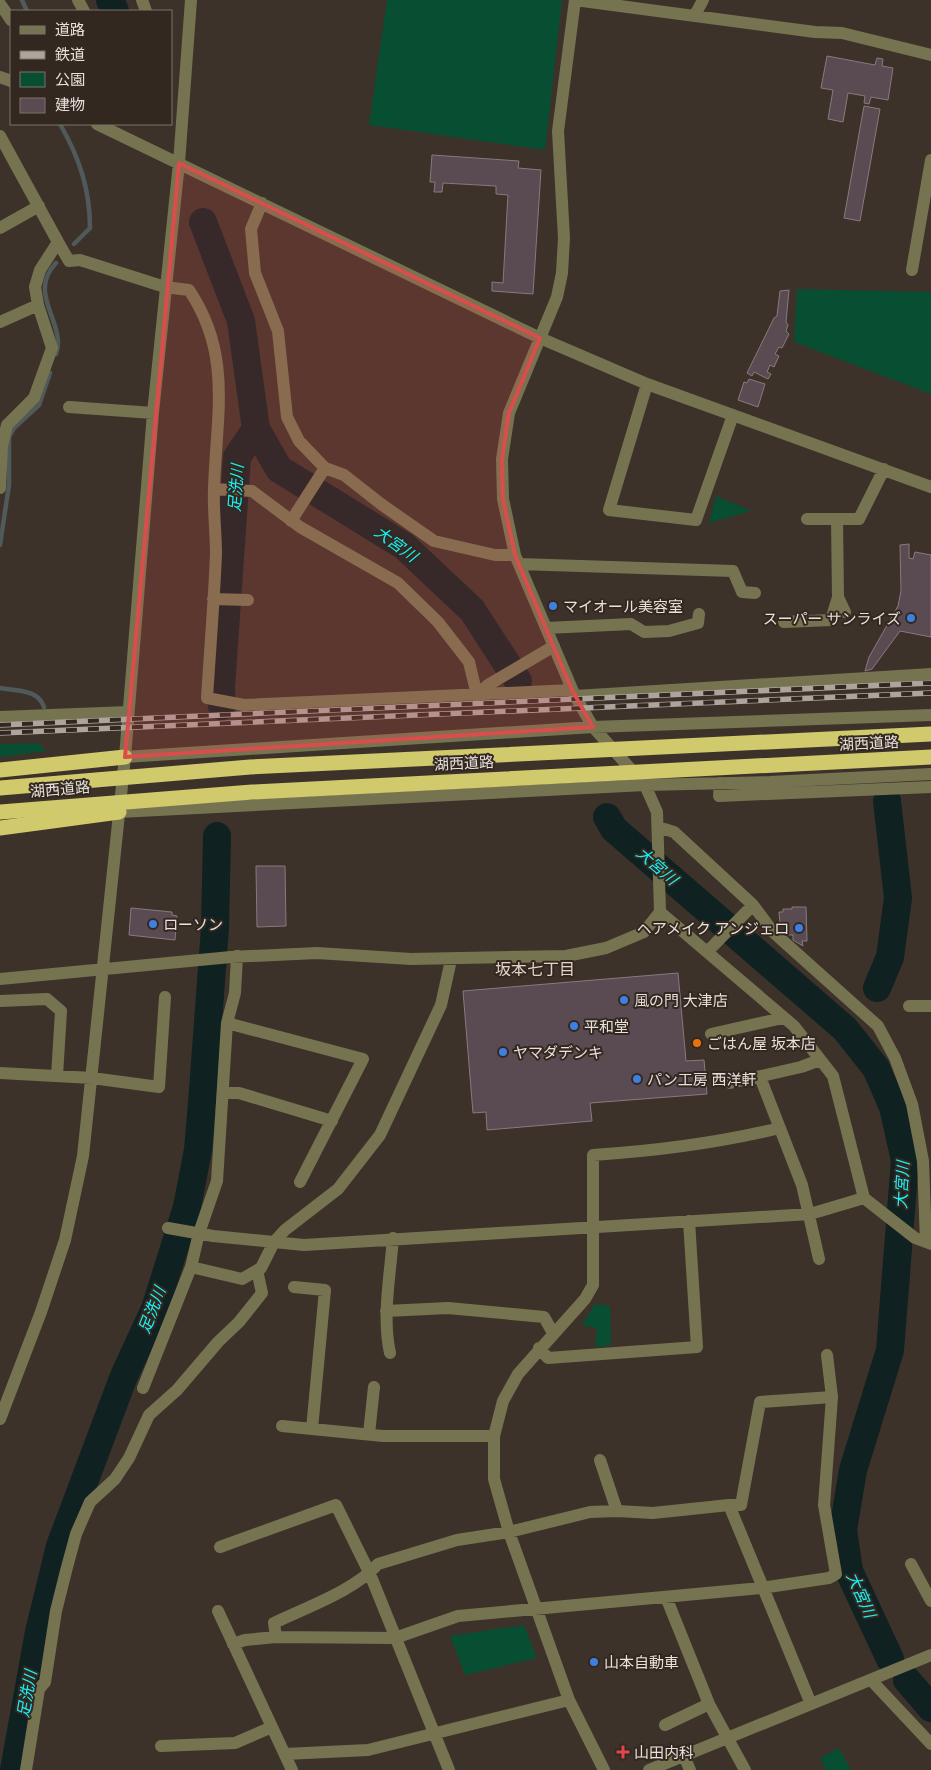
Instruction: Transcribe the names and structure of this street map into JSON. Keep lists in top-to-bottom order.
{
  "streets": {
    "highway": ["湖西道路"]
  },
  "districts": ["坂本七丁目"],
  "water": ["足洗川", "大宮川"],
  "places": {
    "other": [
      "マイオール美容室",
      "スーパー サンライズ",
      "ローソン",
      "ヘアメイク アンジェロ",
      "風の門 大津店",
      "平和堂",
      "ごはん屋 坂本店",
      "ヤマダデンキ",
      "パン工房 西洋軒",
      "山本自動車"
    ],
    "health": ["山田内科"]
  },
  "legend": [
    "道路",
    "鉄道",
    "公園",
    "建物"
  ]
}
